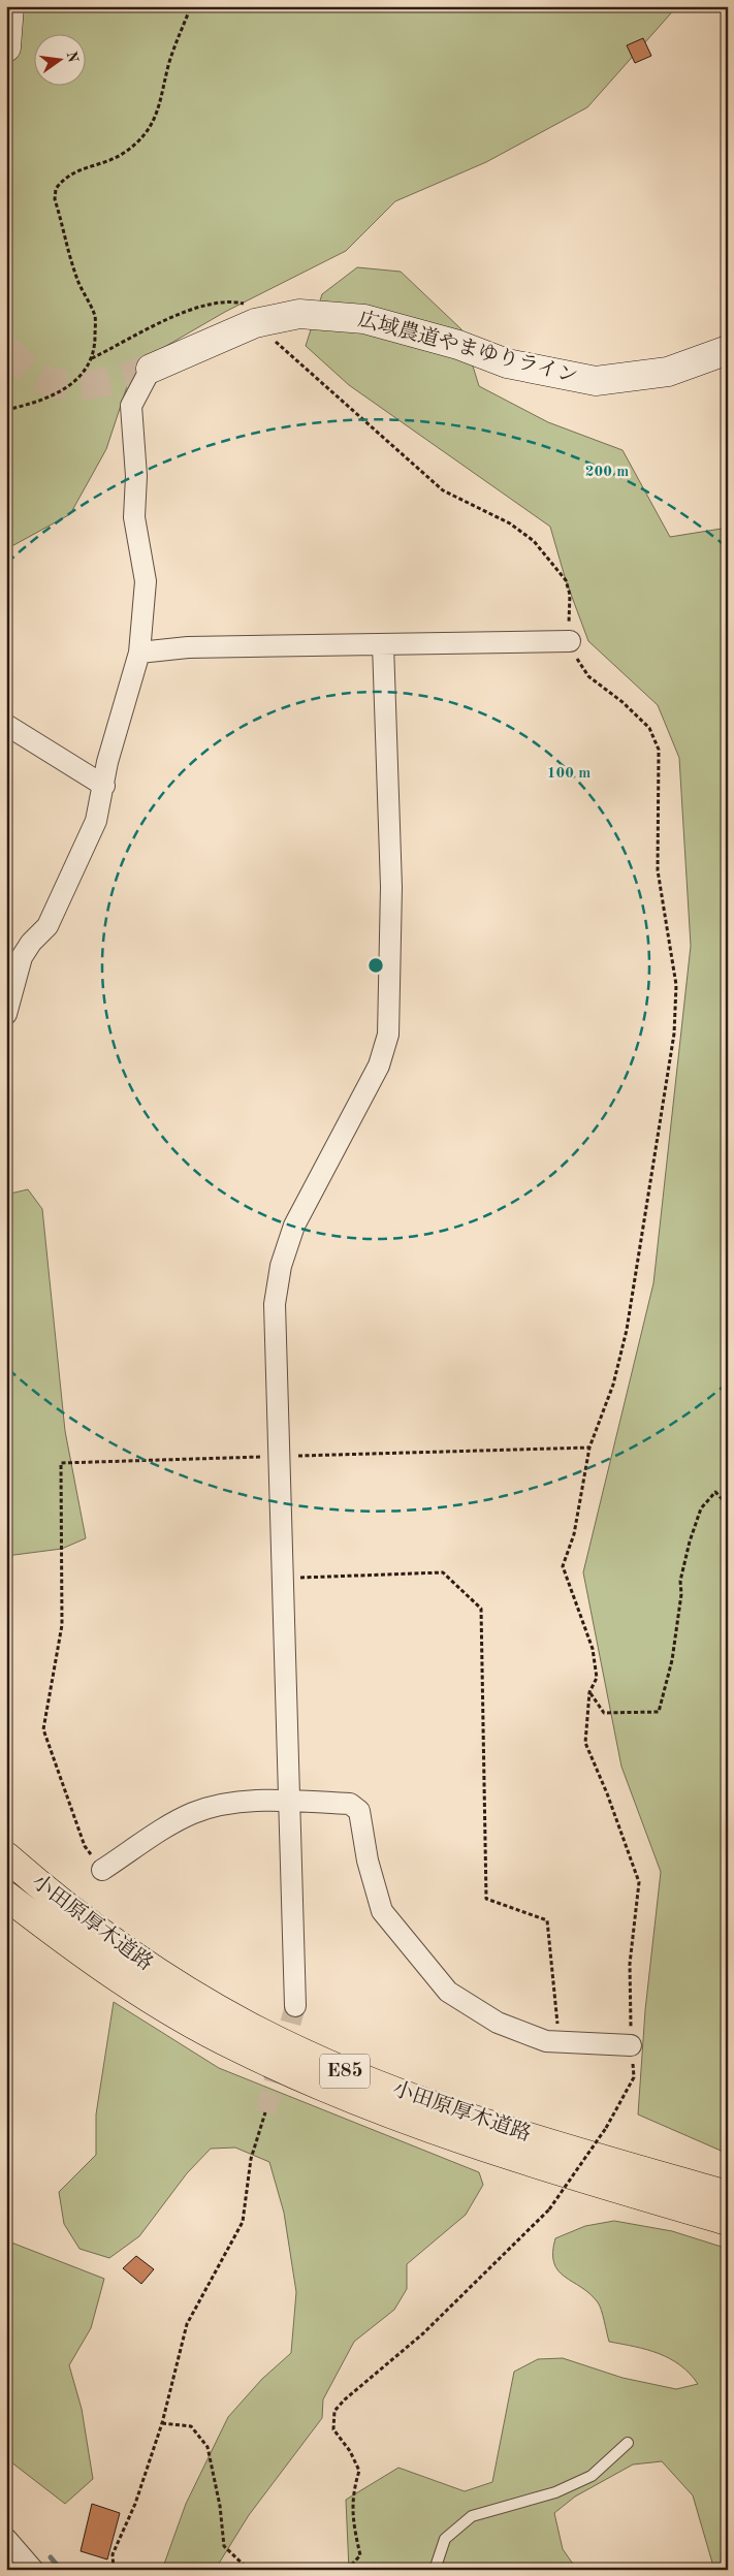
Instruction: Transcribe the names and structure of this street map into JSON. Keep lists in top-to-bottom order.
{
  "streets": {
    "highway": ["小田原厚木道路", "E85"],
    "street": ["広域農道やまゆりライン"]
  },
  "north": "right",
  "rings": ["200 m", "100 m"]
}
